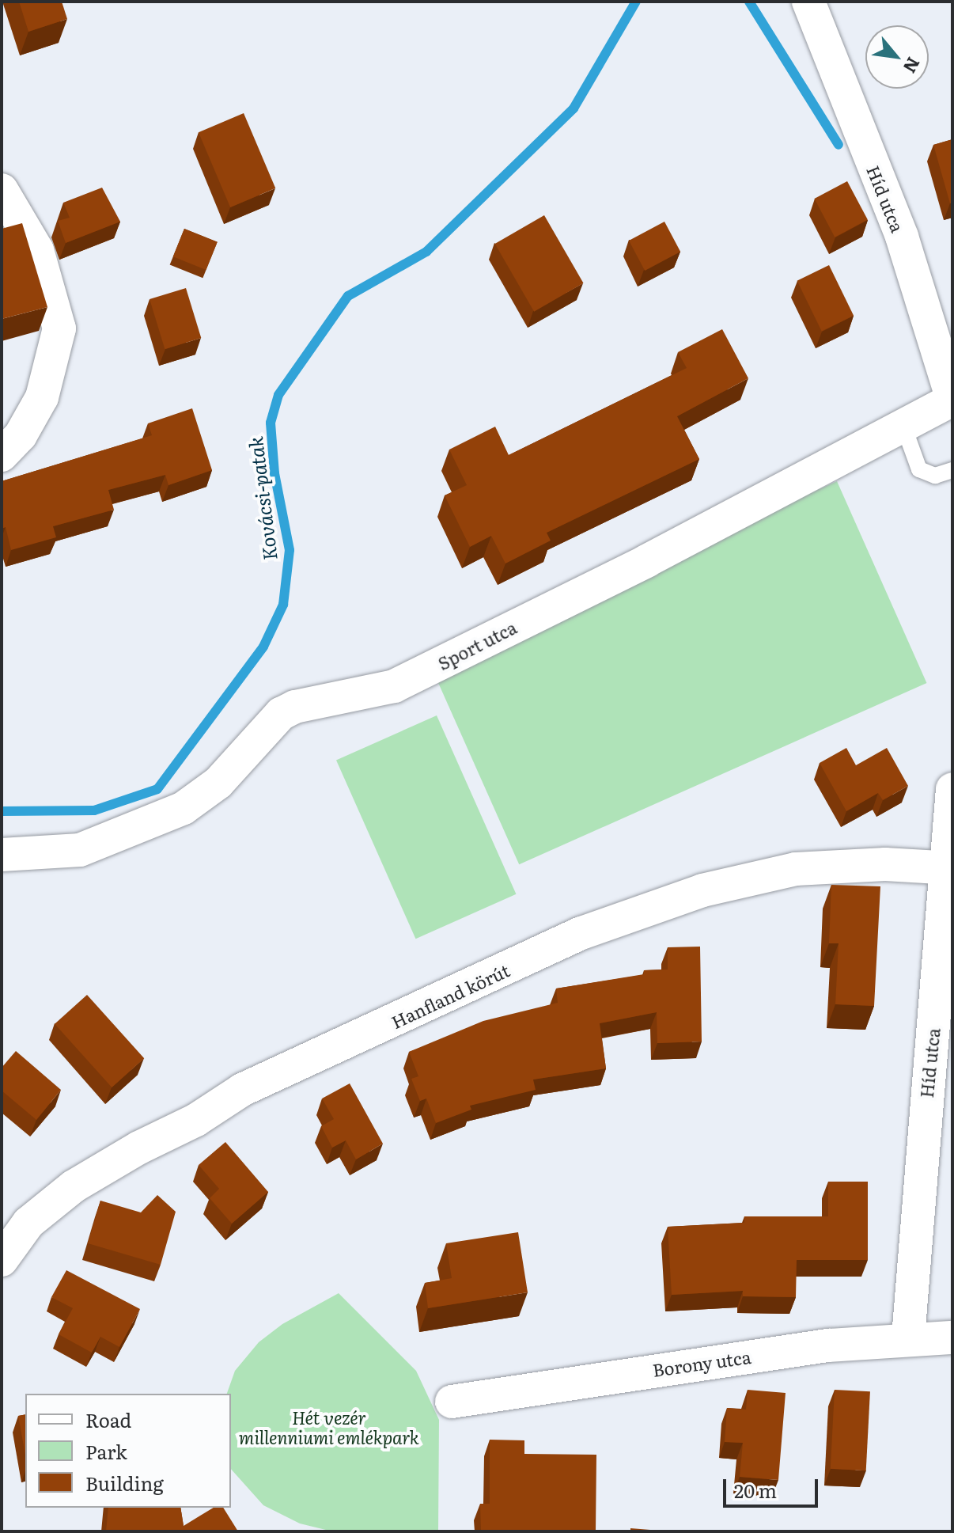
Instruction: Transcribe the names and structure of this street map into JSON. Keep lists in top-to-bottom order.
{
  "streets": {
    "street": [
      "Híd utca",
      "Sport utca",
      "Hanfland körút",
      "Borony utca"
    ]
  },
  "crossings": [
    ["Híd utca", "Sport utca"],
    ["Híd utca", "Hanfland körút"],
    ["Híd utca", "Borony utca"]
  ],
  "water": ["Kovácsi-patak"],
  "parks": ["Hét vezér millenniumi emlékpark"],
  "legend": ["Road", "Park", "Building"],
  "scale_bar": "20 m",
  "north": "bottom right"
}
